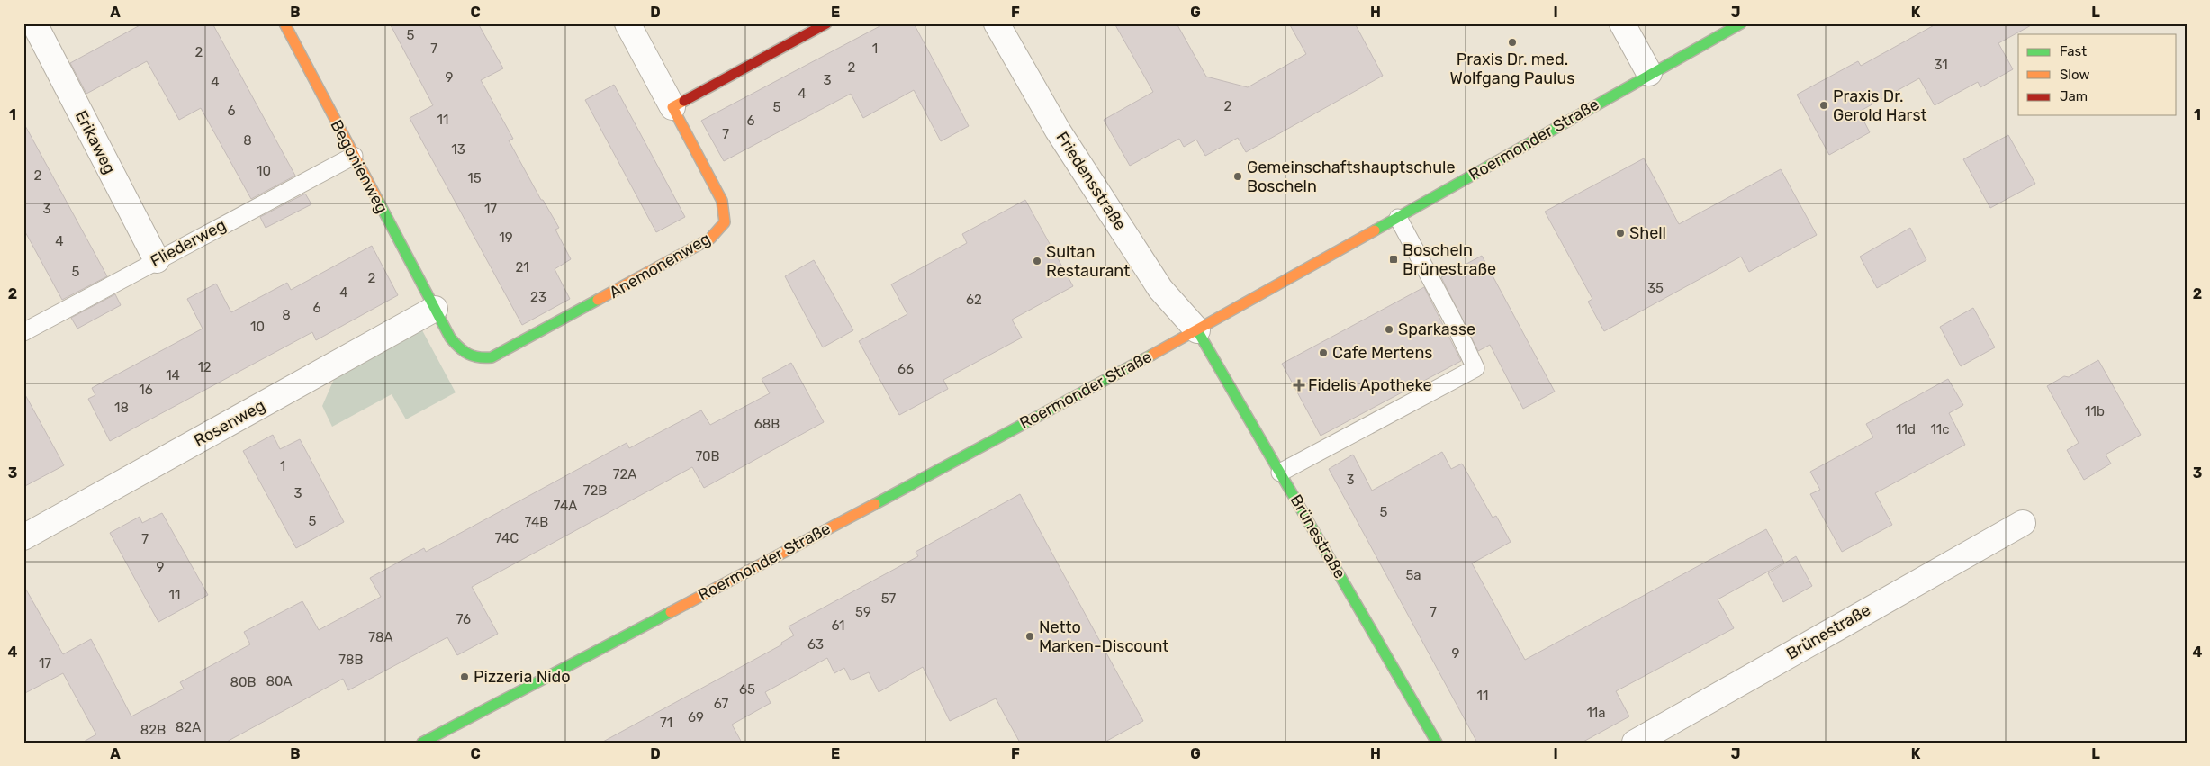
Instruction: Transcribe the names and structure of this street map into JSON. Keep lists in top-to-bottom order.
{
  "streets": {
    "main road": [
      "Roermonder Straße",
      "Begonienweg",
      "Anemonenweg",
      "Brünestraße"
    ],
    "street": ["Erikaweg", "Friedensstraße", "Rosenweg"],
    "lane": ["Fliederweg"]
  },
  "crossings": [
    ["Roermonder Straße", "Friedensstraße"],
    ["Roermonder Straße", "Brünestraße"],
    ["Erikaweg", "Fliederweg"],
    ["Begonienweg", "Fliederweg"],
    ["Begonienweg", "Anemonenweg"],
    ["Begonienweg", "Rosenweg"],
    ["Friedensstraße", "Brünestraße"],
    ["Anemonenweg", "Rosenweg"]
  ],
  "places": {
    "other": [
      "Praxis Dr. med. Wolfgang Paulus",
      "Praxis Dr. Gerold Harst",
      "Gemeinschaftshauptschule Boscheln",
      "Shell",
      "Sultan Restaurant",
      "Sparkasse",
      "Cafe Mertens",
      "Netto Marken-Discount",
      "Pizzeria Nido"
    ],
    "transit": ["Boscheln Brünestraße"],
    "health": ["Fidelis Apotheke"]
  },
  "house_numbers": [
    "5",
    "7",
    "1",
    "2",
    "31",
    "2",
    "9",
    "3",
    "4",
    "4",
    "2",
    "5",
    "6",
    "11",
    "6",
    "7",
    "8",
    "13",
    "10",
    "2",
    "15",
    "3",
    "17",
    "19",
    "4",
    "21",
    "5",
    "2",
    "35",
    "4",
    "23",
    "62",
    "6",
    "8",
    "10",
    "12",
    "66",
    "14",
    "16",
    "18",
    "11b",
    "68B",
    "11d",
    "11c",
    "70B",
    "1",
    "72A",
    "3",
    "72B",
    "3",
    "74A",
    "5",
    "5",
    "74B",
    "74C",
    "7",
    "9",
    "5a",
    "11",
    "57",
    "59",
    "7",
    "76",
    "61",
    "78A",
    "63",
    "9",
    "78B",
    "17",
    "80A",
    "80B",
    "65",
    "11",
    "67",
    "11a",
    "69",
    "71",
    "82A",
    "82B"
  ],
  "legend": ["Fast", "Slow", "Jam"],
  "grid": {
    "columns": [
      "A",
      "B",
      "C",
      "D",
      "E",
      "F",
      "G",
      "H",
      "I",
      "J",
      "K",
      "L"
    ],
    "rows": [
      "1",
      "2",
      "3",
      "4"
    ]
  }
}
